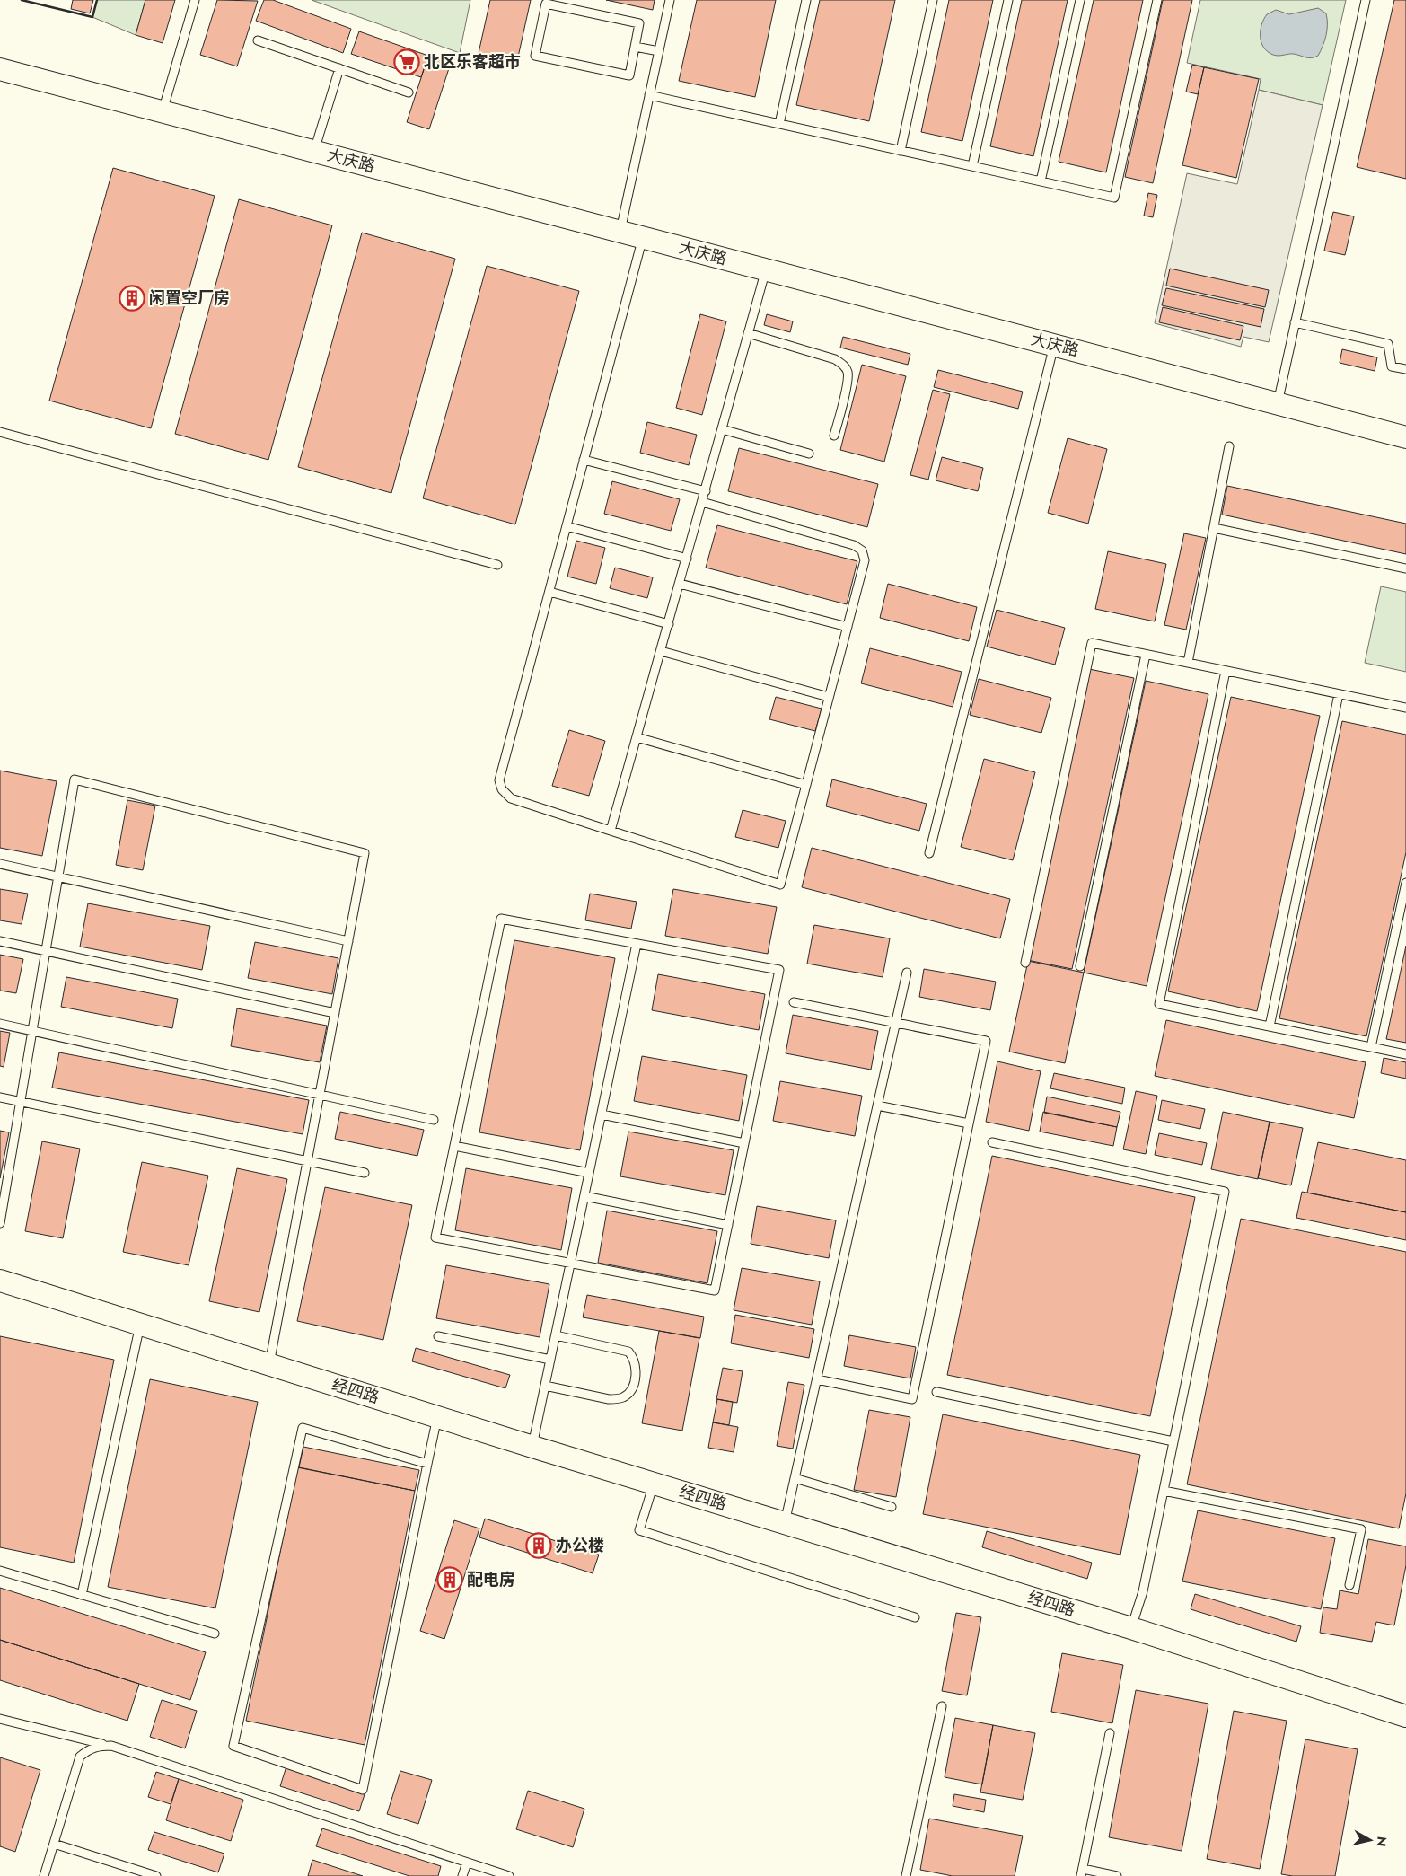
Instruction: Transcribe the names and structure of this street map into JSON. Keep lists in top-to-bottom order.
{
  "streets": {
    "street": ["大庆路", "经四路"]
  },
  "places": {
    "supermarket": ["北区乐客超市"],
    "building": ["闲置空厂房", "办公楼", "配电房"]
  },
  "north": "right"
}
